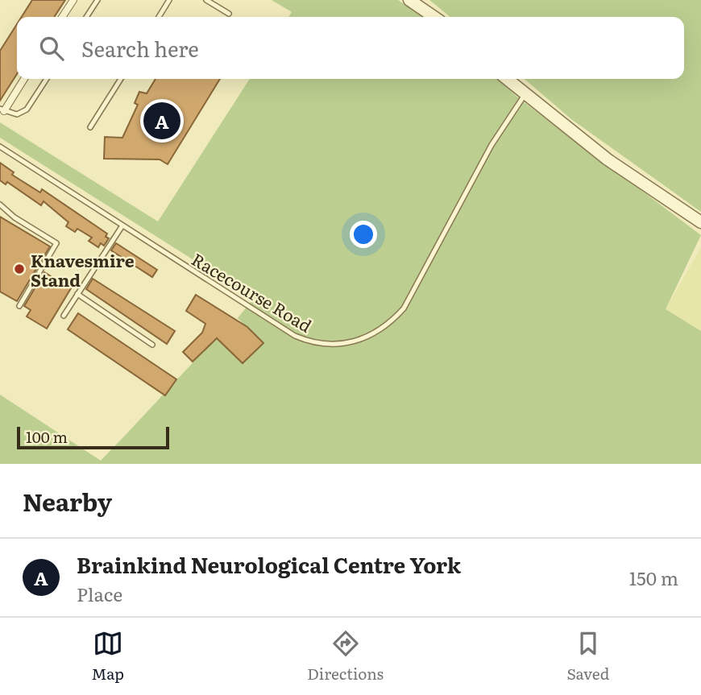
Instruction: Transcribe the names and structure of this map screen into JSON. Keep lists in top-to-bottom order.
{
  "streets": {
    "lane": ["Racecourse Road"]
  },
  "places": ["Knavesmire Stand"],
  "scale_bar": "100 m",
  "page": {
    "search": "Search here",
    "pins": "A",
    "scale": "100 m",
    "heading": "Nearby",
    "list": [
      {
        "mark": "A",
        "name": "Brainkind Neurological Centre York",
        "note": "Place",
        "value": "150 m"
      }
    ],
    "nav": ["Map", "Directions", "Saved"]
  }
}
